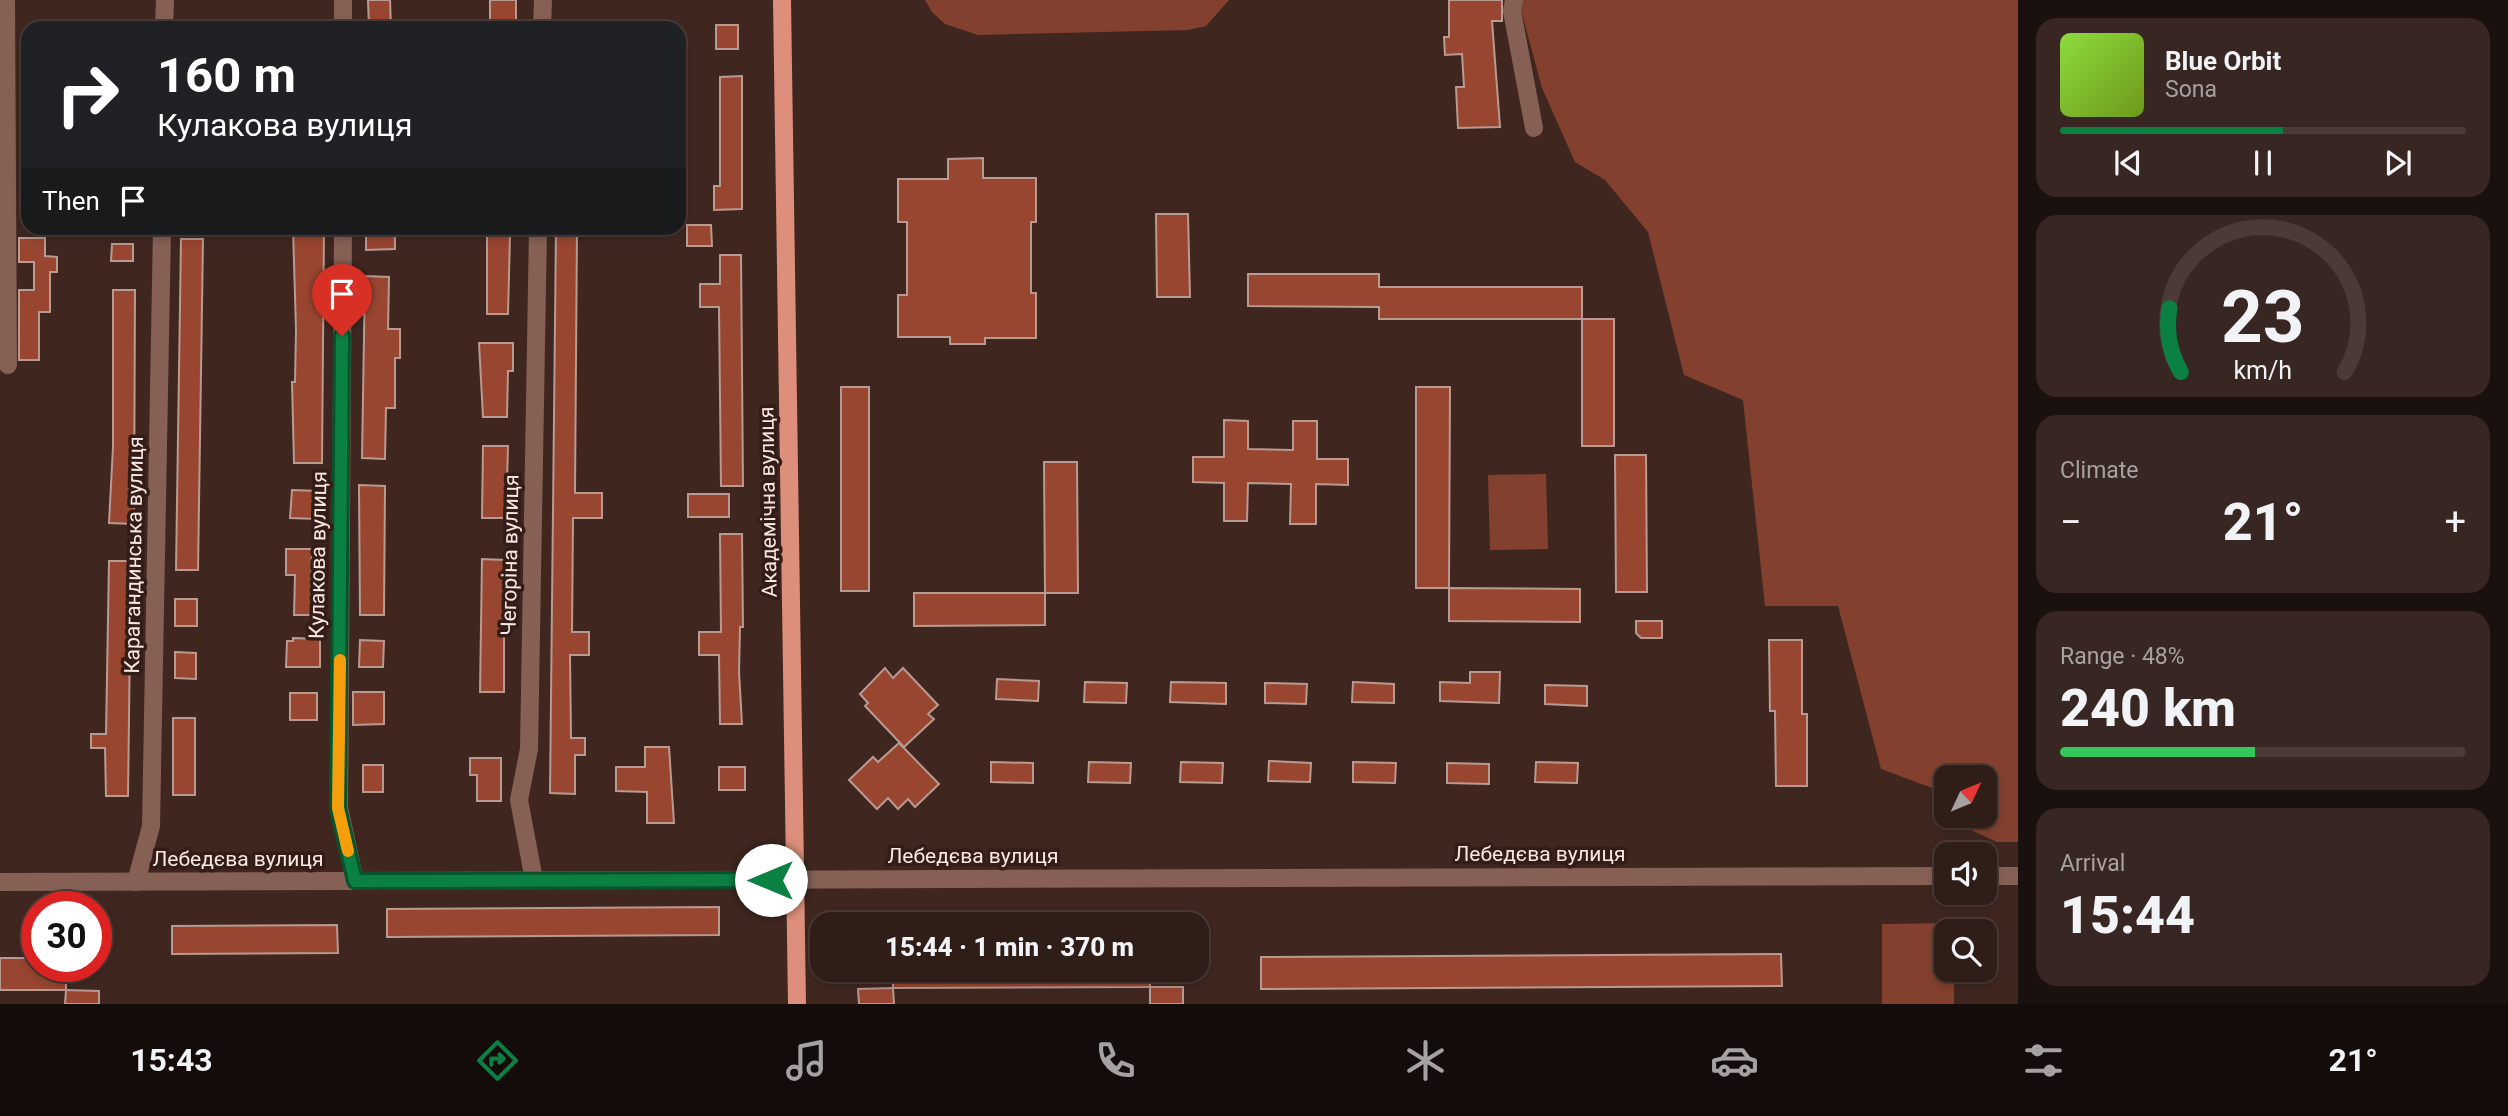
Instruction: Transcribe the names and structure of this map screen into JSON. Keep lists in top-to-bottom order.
{
  "streets": {
    "main road": ["Академічна вулиця"],
    "street": [
      "Карагандинська вулиця",
      "Кулакова вулиця",
      "Чегоріна вулиця",
      "Лебедєва вулиця"
    ]
  },
  "crossings": [
    ["Академічна вулиця", "Лебедєва вулиця"],
    ["Карагандинська вулиця", "Лебедєва вулиця"],
    ["Кулакова вулиця", "Лебедєва вулиця"],
    ["Чегоріна вулиця", "Лебедєва вулиця"]
  ],
  "north": "top right",
  "page": {
    "turn": ["160 m", "Кулакова вулиця"],
    "song": ["Blue Orbit", "Sona"],
    "then": "Then",
    "tile": [
      "Climate",
      ["Range · 48%", "240 km"],
      ["Arrival", "15:44"]
    ],
    "heat": ["−", "21°", "+"],
    "limit": "30",
    "trip": "15:44 · 1 min · 370 m",
    "tabs": ["15:43", "21°"],
    "gauge": ["23", "km/h"]
  }
}
